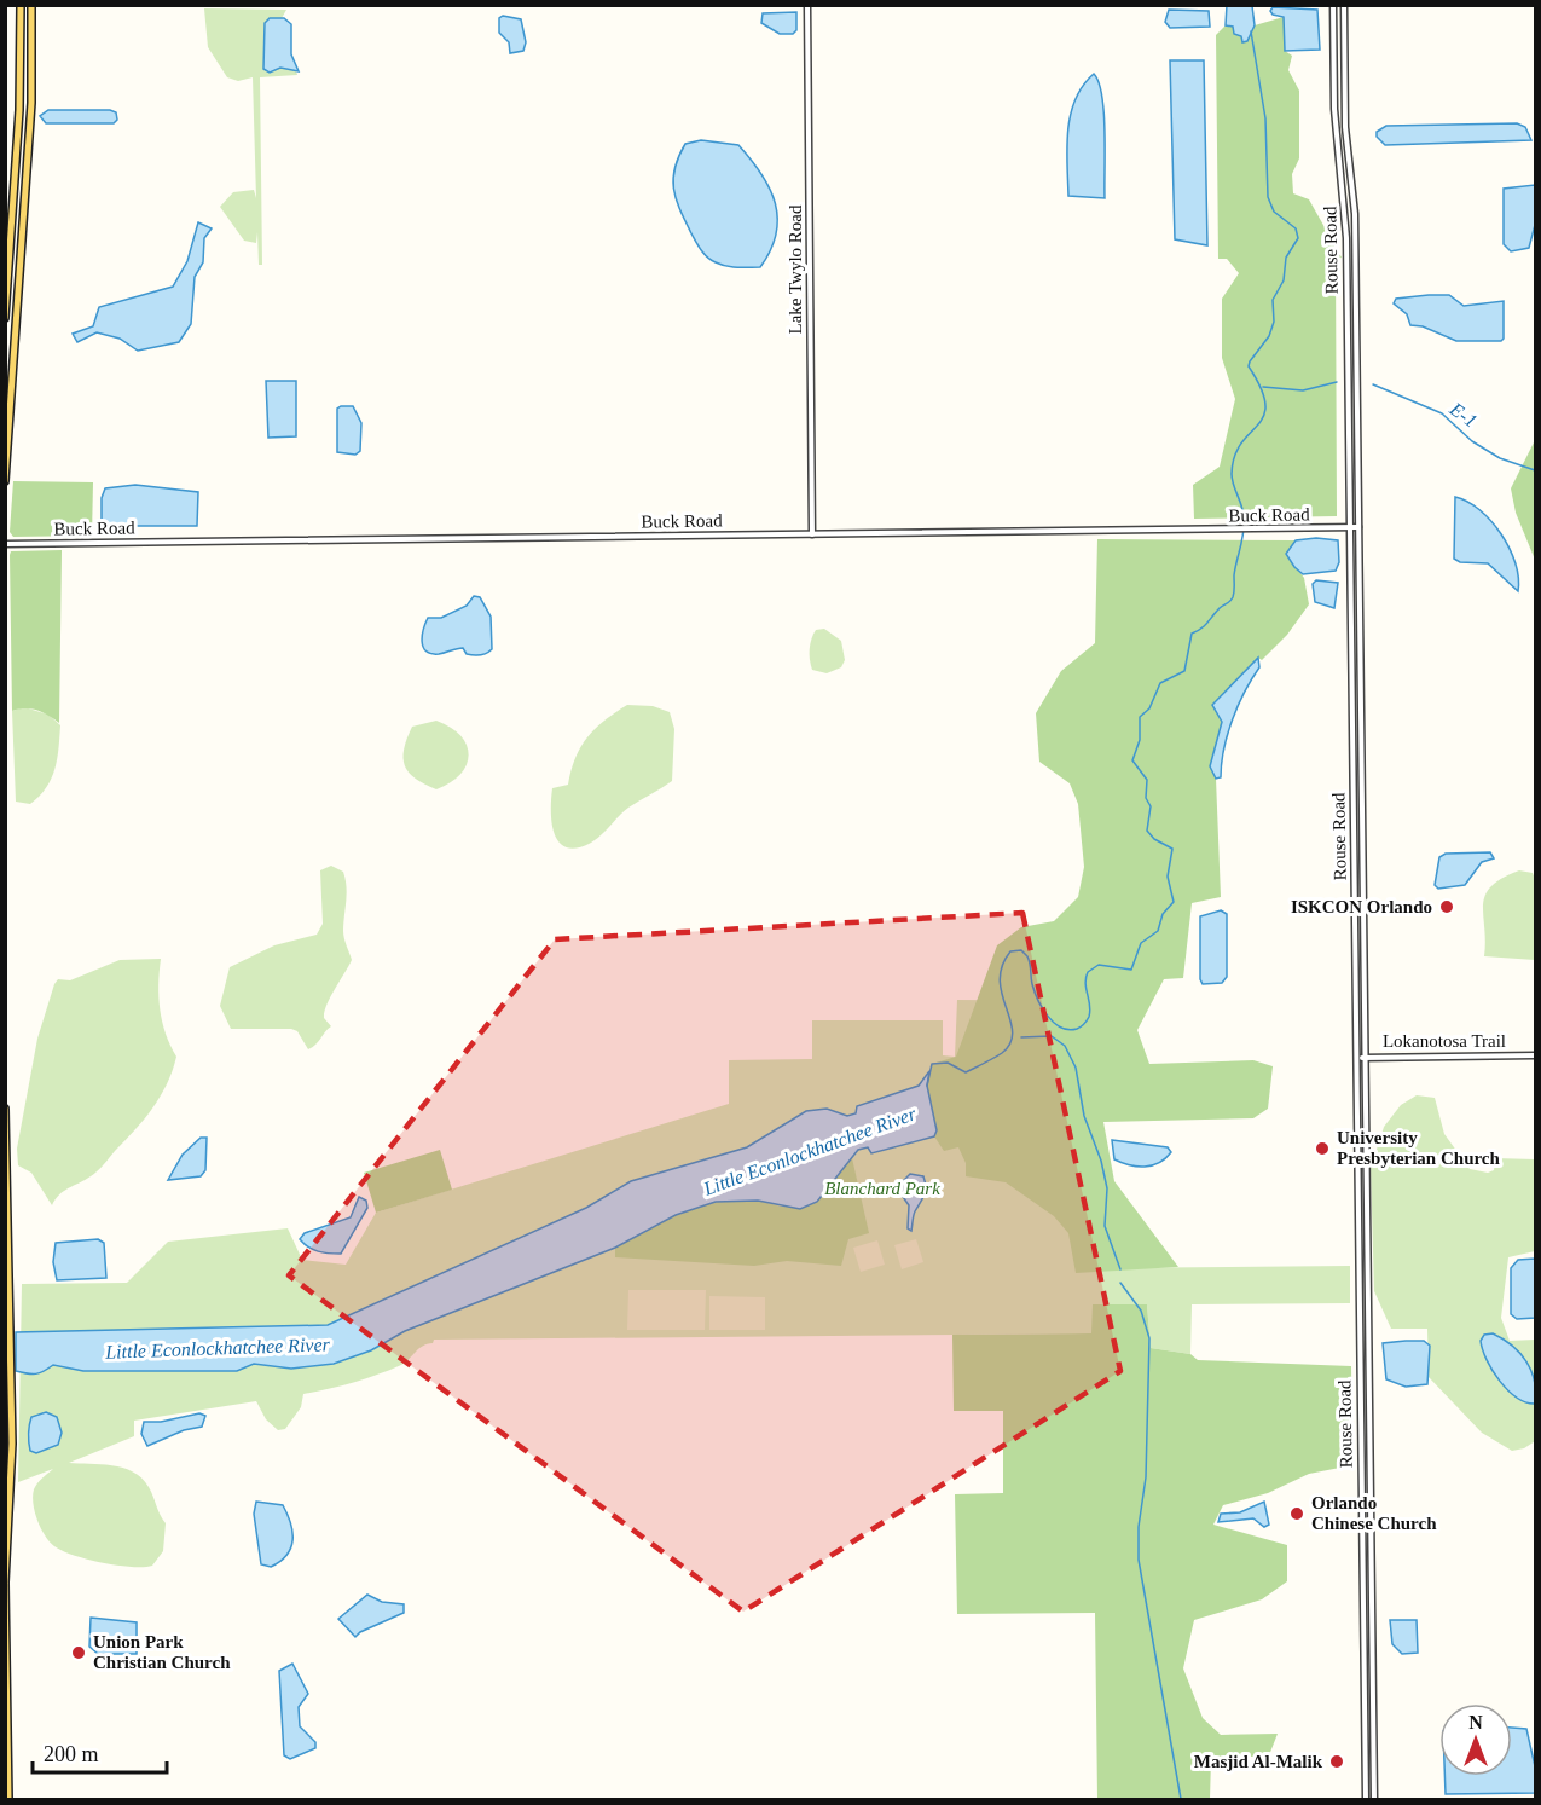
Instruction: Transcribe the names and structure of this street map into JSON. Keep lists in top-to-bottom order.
{
  "streets": {
    "street": [
      "Rouse Road",
      "Lake Twylo Road",
      "Buck Road",
      "Lokanotosa Trail"
    ]
  },
  "crossings": [
    ["Rouse Road", "Buck Road"],
    ["Rouse Road", "Lokanotosa Trail"],
    ["Lake Twylo Road", "Buck Road"]
  ],
  "water": ["E-1", "Little Econlockhatchee River"],
  "parks": ["Blanchard Park"],
  "places": [
    "ISKCON Orlando",
    "University Presbyterian Church",
    "Orlando Chinese Church",
    "Union Park Christian Church",
    "Masjid Al-Malik"
  ],
  "scale_bar": "200 m",
  "north": "top"
}
